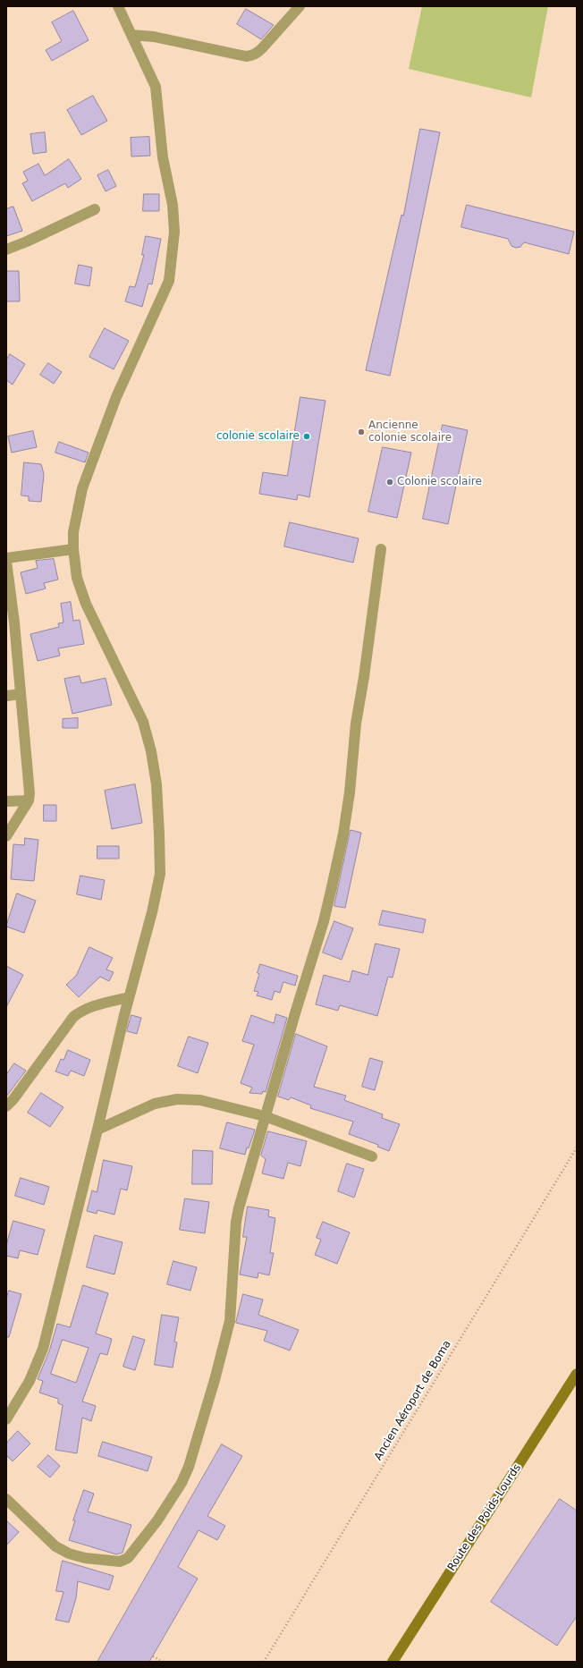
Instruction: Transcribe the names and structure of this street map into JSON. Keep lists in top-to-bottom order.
{
  "streets": {
    "street": ["Route des Poids-Lourds"],
    "path": ["Ancien Aéroport de Boma"]
  },
  "places": ["Ancienne colonie scolaire", "colonie scolaire", "Colonie scolaire"]
}
